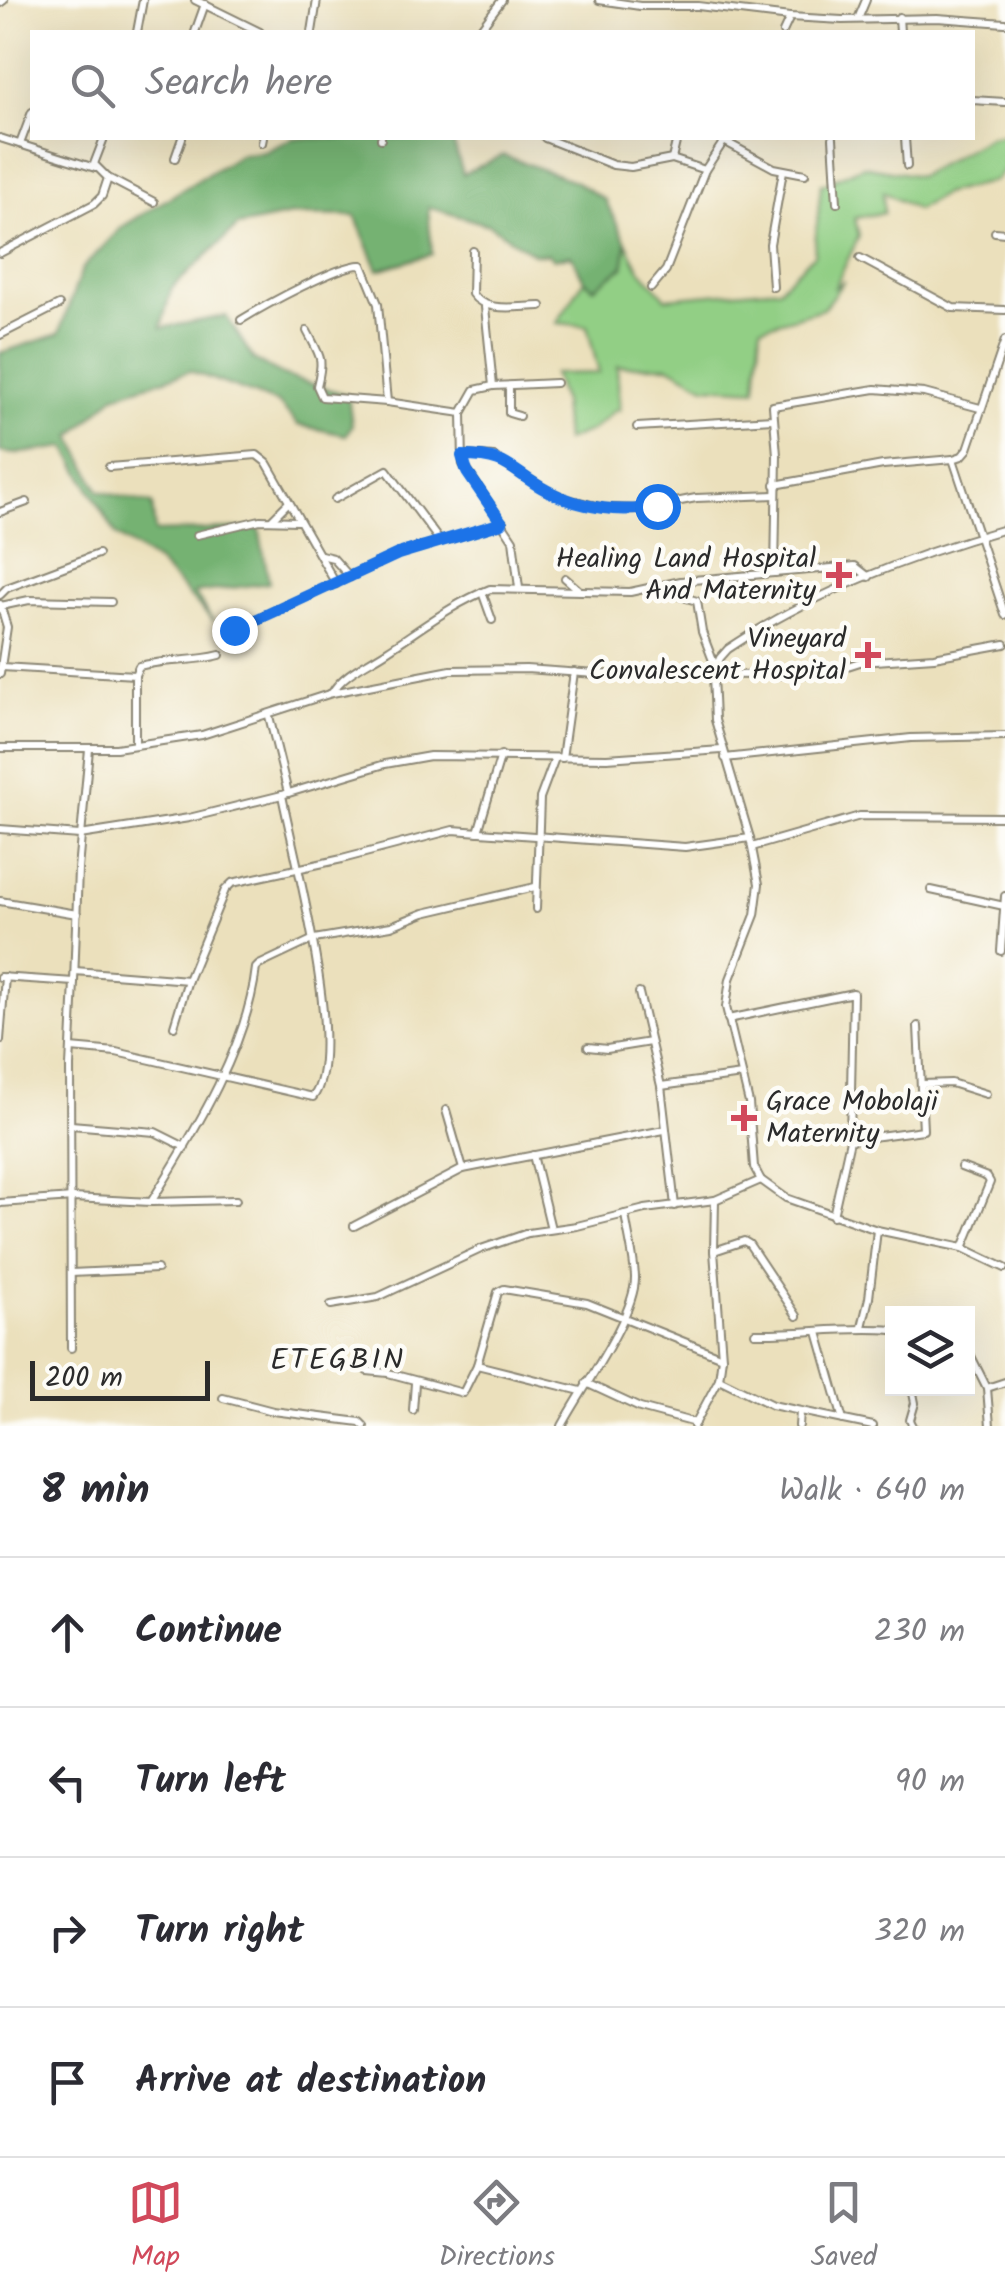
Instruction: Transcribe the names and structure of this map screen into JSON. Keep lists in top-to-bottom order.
{
  "districts": ["ETEGBIN"],
  "places": {
    "health": ["Healing Land Hospital And Maternity", "Vineyard Convalescent Hospital", "Grace Mobolaji Maternity"]
  },
  "scale_bar": "200 m",
  "page": {
    "search": "Search here",
    "scale": "200 m",
    "heading": ["8 min", "Walk · 640 m"],
    "list": [
      ["Continue", "230 m"],
      ["Turn left", "90 m"],
      ["Turn right", "320 m"],
      "Arrive at destination"
    ],
    "nav": ["Map", "Directions", "Saved"]
  }
}
